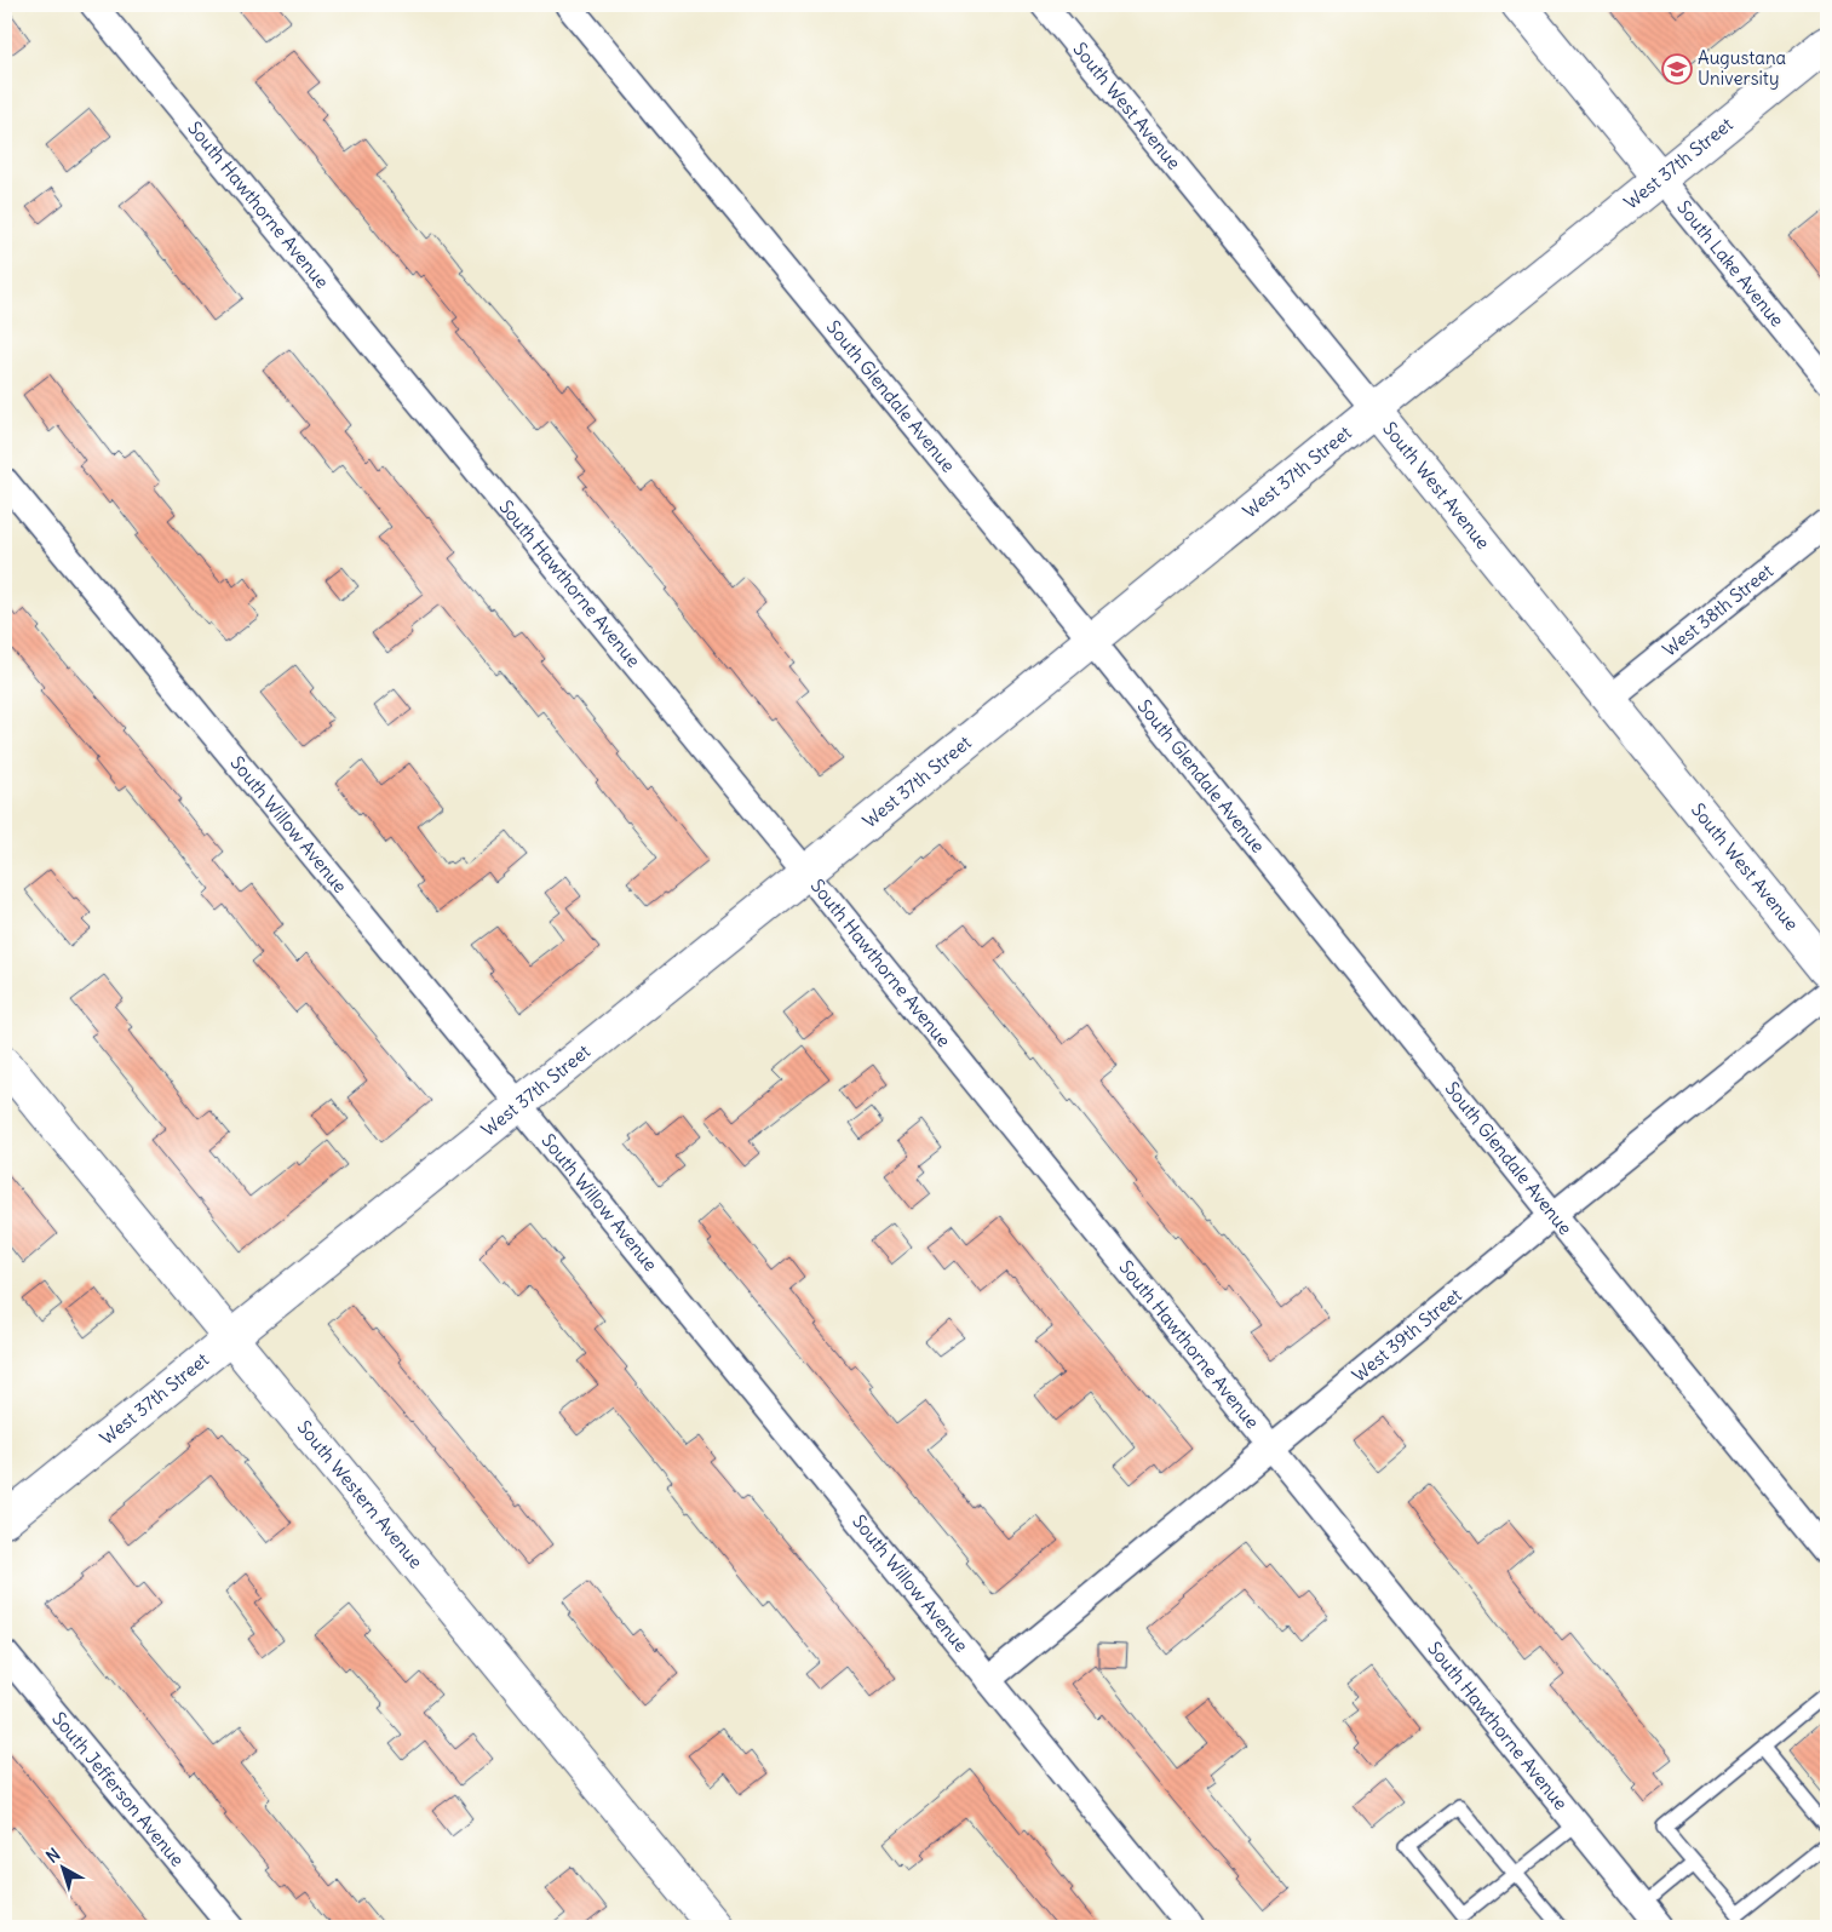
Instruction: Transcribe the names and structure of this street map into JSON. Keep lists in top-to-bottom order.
{
  "streets": {
    "street": [
      "South West Avenue",
      "West 37th Street",
      "South Hawthorne Avenue",
      "South Lake Avenue",
      "South Glendale Avenue",
      "West 38th Street",
      "South Willow Avenue",
      "West 39th Street",
      "South Western Avenue",
      "South Jefferson Avenue"
    ]
  },
  "crossings": [
    ["South West Avenue", "West 37th Street"],
    ["South West Avenue", "West 38th Street"],
    ["West 37th Street", "South Hawthorne Avenue"],
    ["West 37th Street", "South Lake Avenue"],
    ["West 37th Street", "South Glendale Avenue"],
    ["West 37th Street", "South Willow Avenue"],
    ["West 37th Street", "South Western Avenue"],
    ["South Hawthorne Avenue", "West 39th Street"],
    ["South Glendale Avenue", "West 39th Street"],
    ["South Willow Avenue", "West 39th Street"]
  ],
  "places": {
    "school or university": ["Augustana University"]
  },
  "north": "top left"
}
